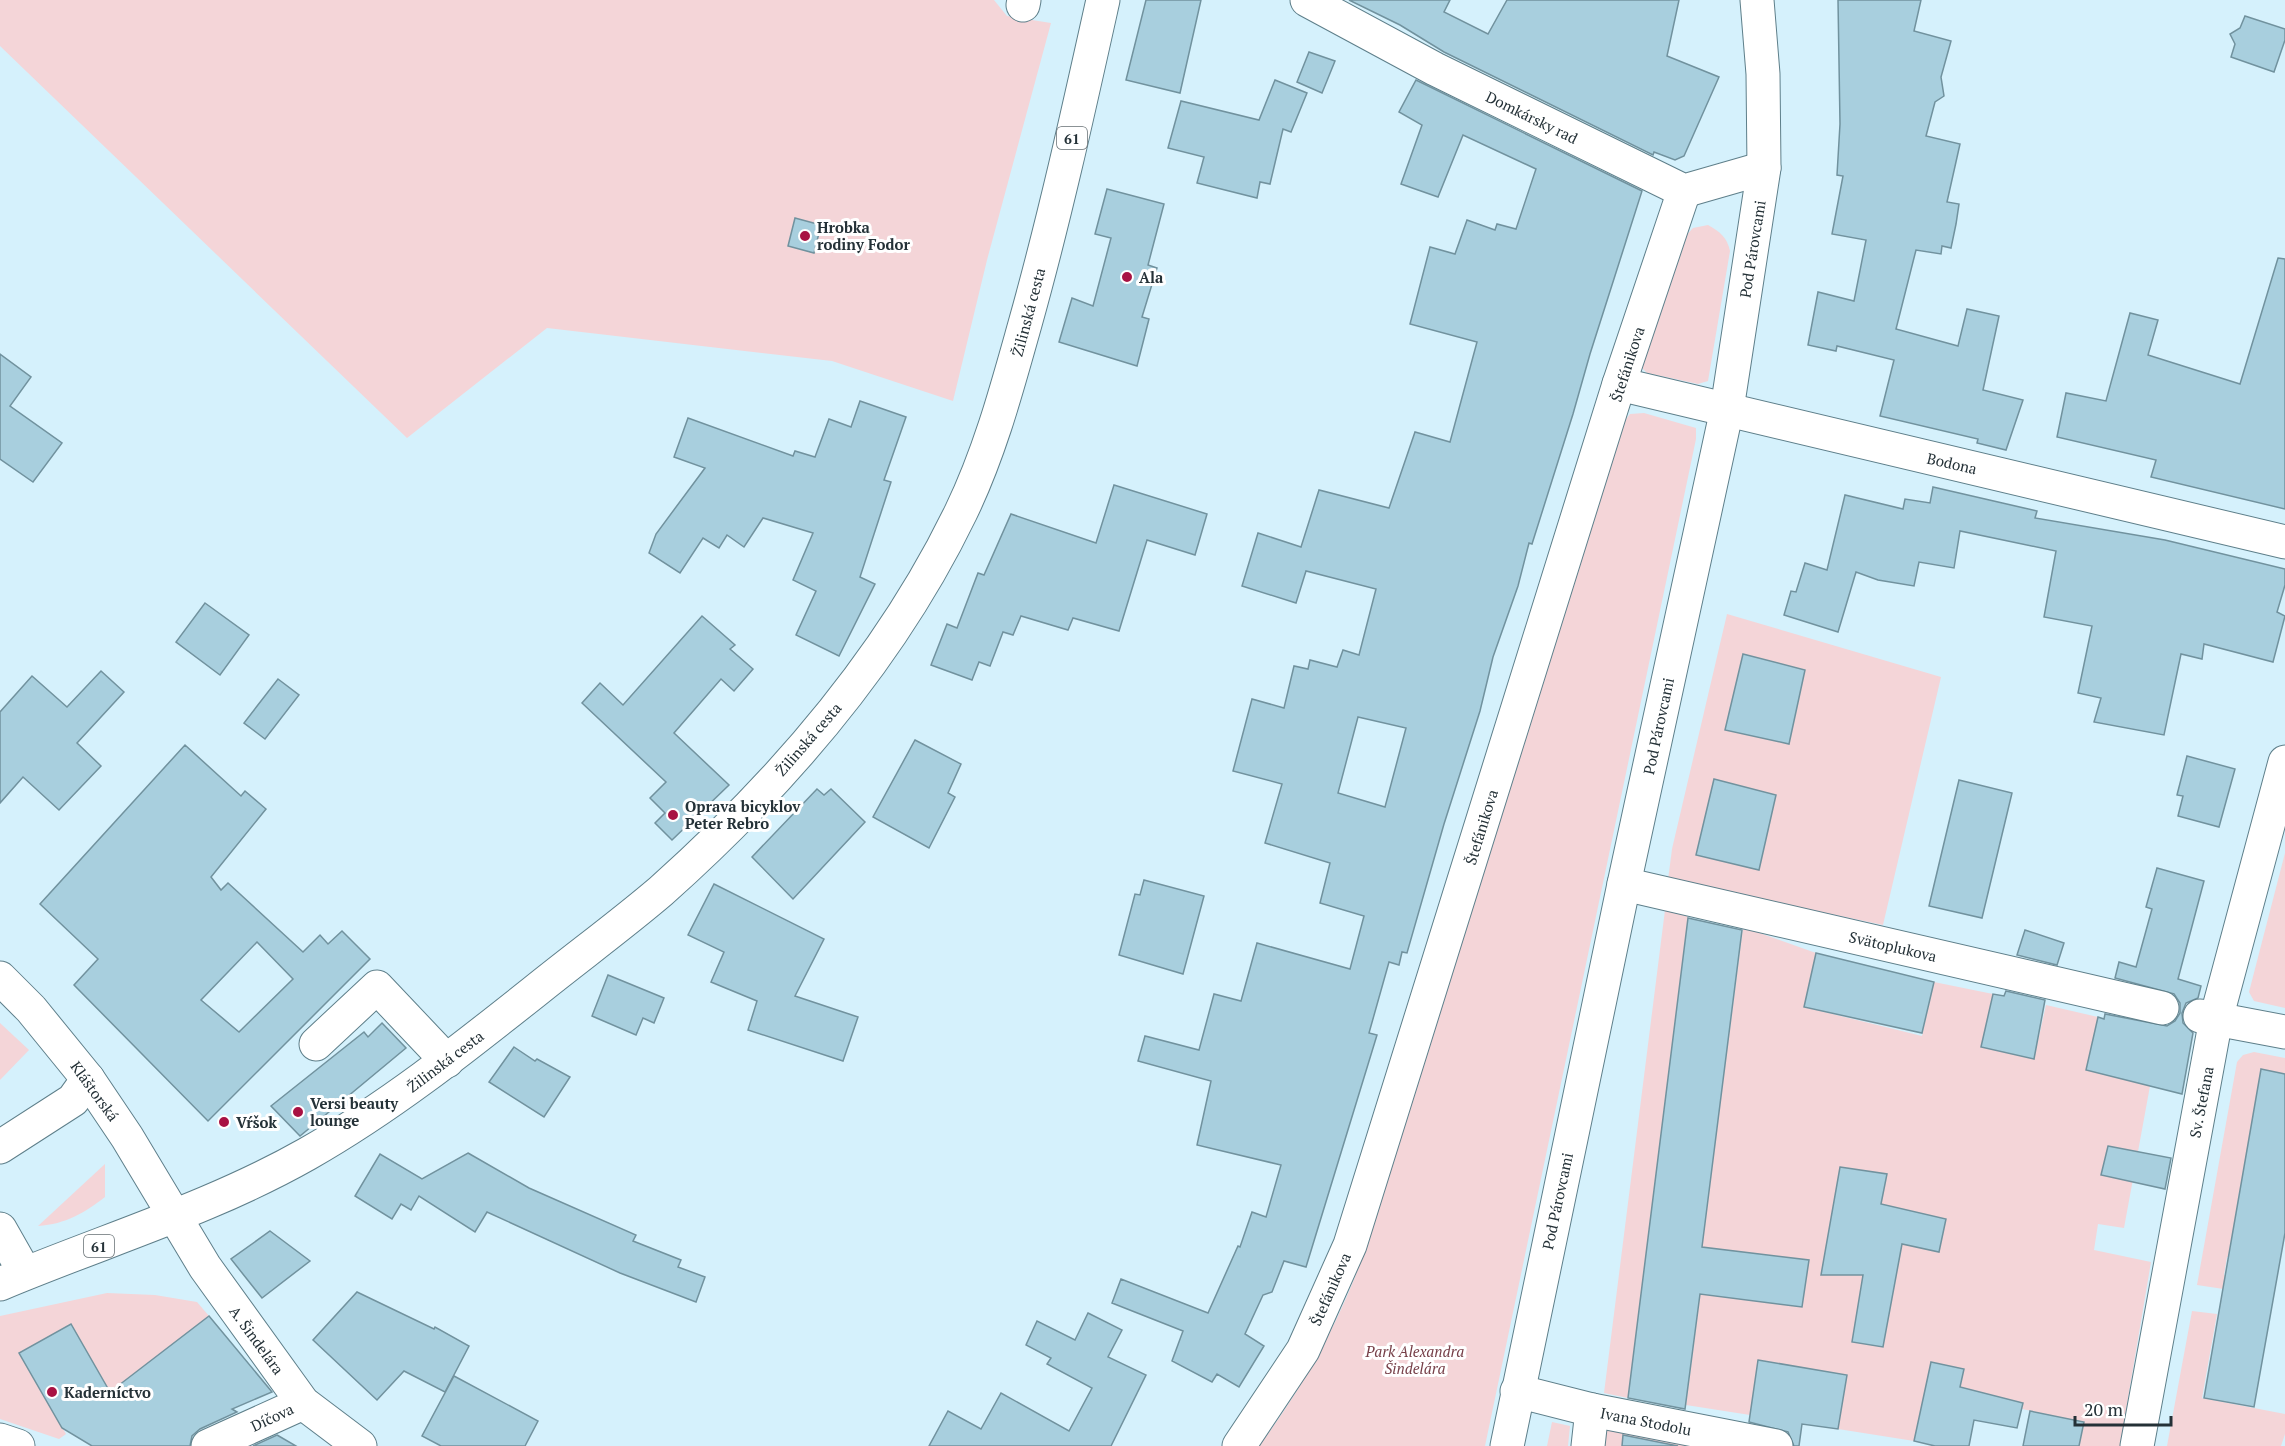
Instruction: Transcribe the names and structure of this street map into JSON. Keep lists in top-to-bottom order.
{
  "streets": {
    "street": [
      "Domkársky rad",
      "61",
      "Pod Párovcami",
      "Žilinská cesta",
      "Štefánikova",
      "Bodona",
      "Svätoplukova",
      "Kláštorská",
      "Sv. Štefana",
      "A. Šindelára",
      "Díčova",
      "Ivana Stodolu"
    ]
  },
  "crossings": [
    ["Domkársky rad", "Štefánikova"],
    ["Pod Párovcami", "Bodona"],
    ["Pod Párovcami", "Svätoplukova"],
    ["Pod Párovcami", "Ivana Stodolu"],
    ["Žilinská cesta", "Kláštorská"],
    ["Žilinská cesta", "A. Šindelára"],
    ["Štefánikova", "Bodona"],
    ["Kláštorská", "A. Šindelára"],
    ["A. Šindelára", "Díčova"]
  ],
  "parks": ["Park Alexandra Šindelára"],
  "places": [
    "Hrobka rodiny Fodor",
    "Ala",
    "Oprava bicyklov Peter Rebro",
    "Versi beauty lounge",
    "Vŕšok",
    "Kaderníctvo"
  ],
  "scale_bar": "20 m"
}
